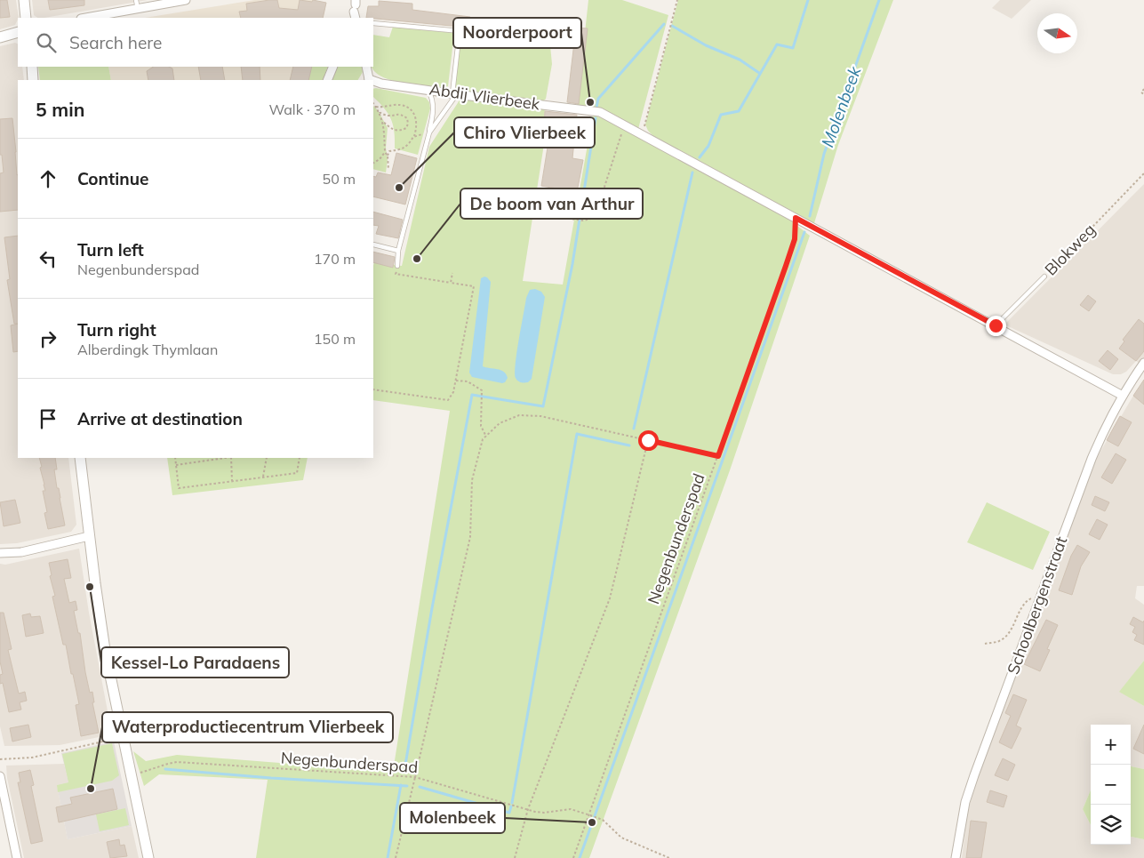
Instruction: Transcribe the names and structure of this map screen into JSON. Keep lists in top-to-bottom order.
{
  "streets": {
    "street": ["Abdij Vlierbeek", "Schoolbergenstraat"],
    "lane": ["Blokweg"],
    "path": ["Negenbunderspad"]
  },
  "water": ["Molenbeek"],
  "places": [
    "Noorderpoort",
    "Chiro Vlierbeek",
    "De boom van Arthur",
    "Kessel-Lo Paradaens",
    "Waterproductiecentrum Vlierbeek",
    "Molenbeek"
  ],
  "north": "right",
  "page": {
    "search": "Search here",
    "heading": ["5 min", "Walk · 370 m"],
    "list": [
      ["Continue", "50 m"],
      ["Turn left", "Negenbunderspad", "170 m"],
      ["Turn right", "Alberdingk Thymlaan", "150 m"],
      "Arrive at destination"
    ],
    "map_buttons": ["+", "−"]
  }
}
